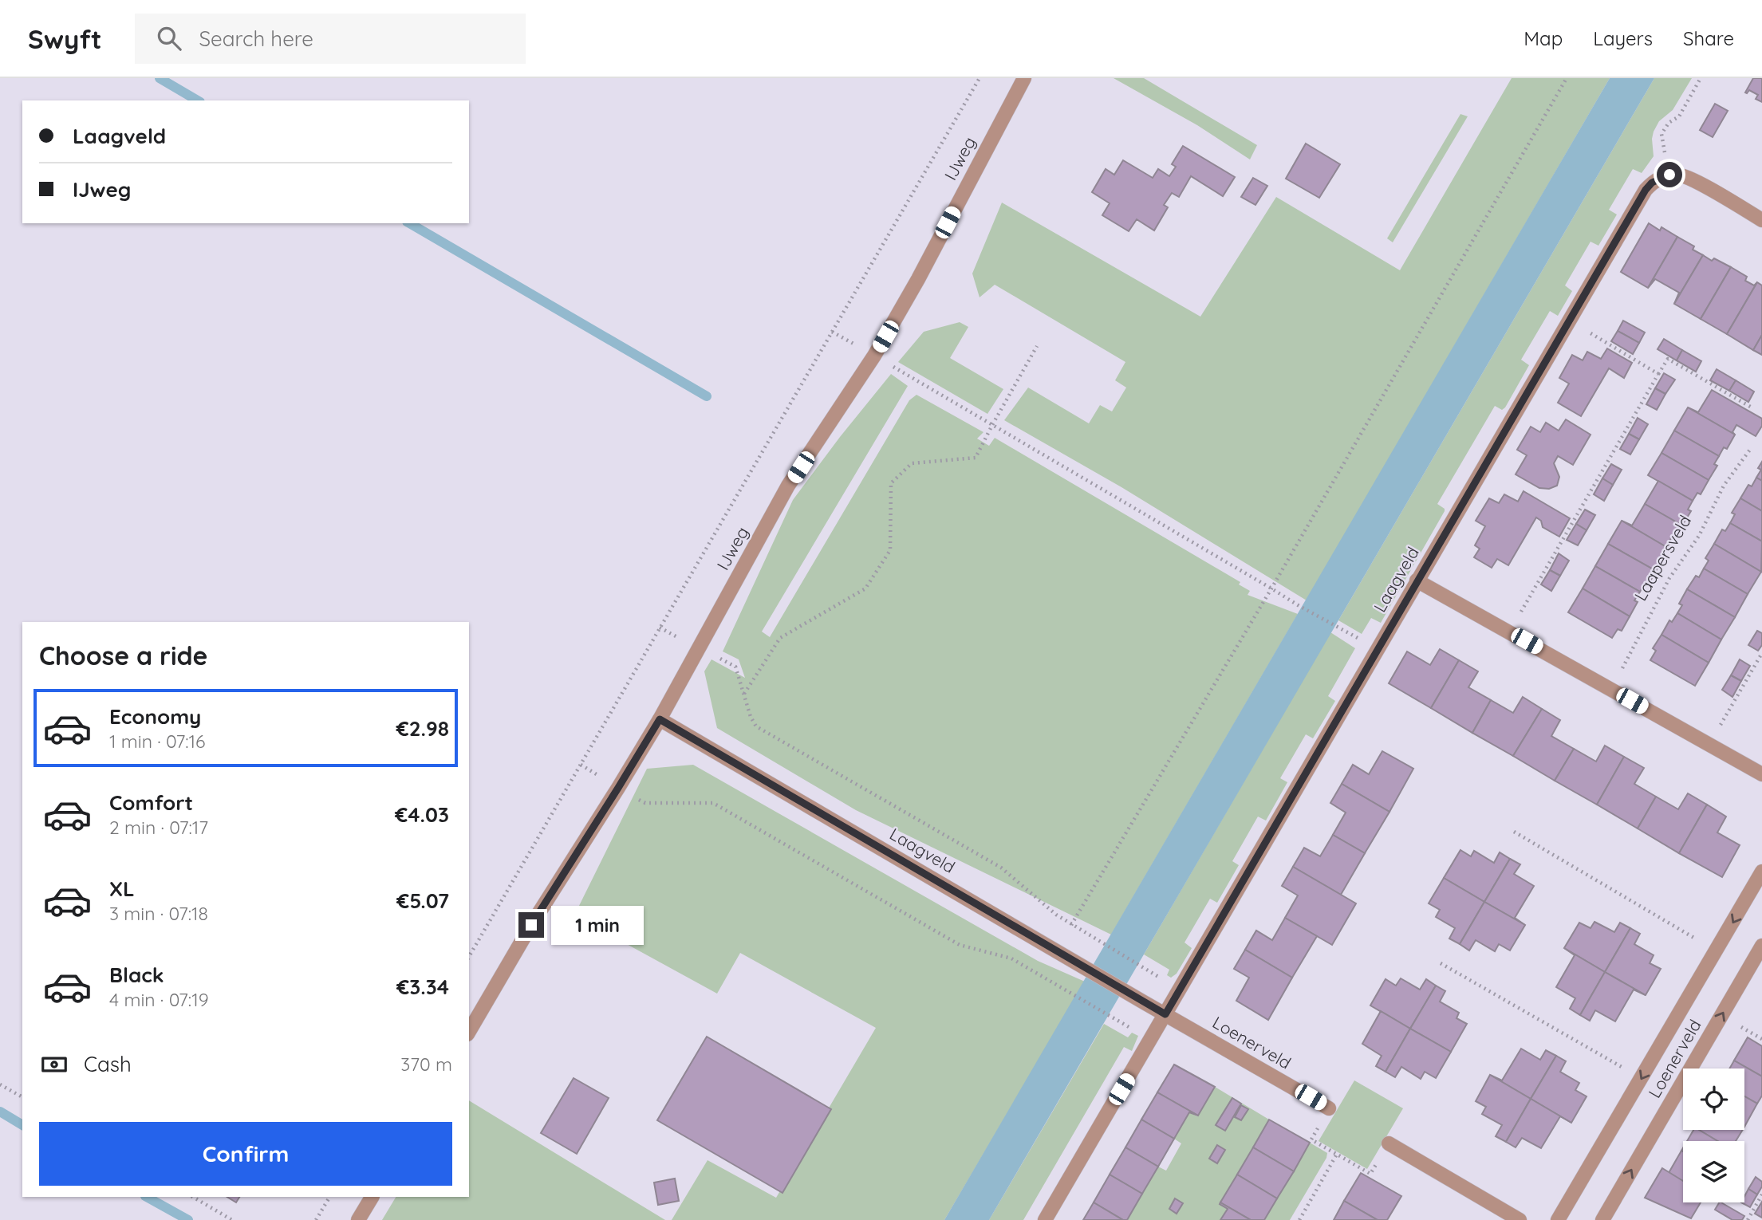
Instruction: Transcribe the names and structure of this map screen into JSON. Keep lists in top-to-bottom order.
{
  "streets": {
    "street": ["IJweg", "Laagveld", "Loenerveld"],
    "path": ["Laapersveld"]
  },
  "crossings": [
    ["IJweg", "Laagveld"],
    ["Laagveld", "Loenerveld"]
  ],
  "page": {
    "header": "Swyft",
    "search": "Search here",
    "nav": ["Map", "Layers", "Share"],
    "banner": ["Laagveld", "IJweg"],
    "heading": "Choose a ride",
    "list": [
      {
        "name": "Economy",
        "note": "1 min · 07:16",
        "value": "€2.98"
      },
      {
        "name": "Comfort",
        "note": "2 min · 07:17",
        "value": "€4.03"
      },
      {
        "name": "XL",
        "note": "3 min · 07:18",
        "value": "€5.07"
      },
      {
        "name": "Black",
        "note": "4 min · 07:19",
        "value": "€3.34"
      }
    ],
    "bubble": "1 min",
    "pay": ["Cash", "370 m"],
    "buttons": "Confirm"
  }
}
